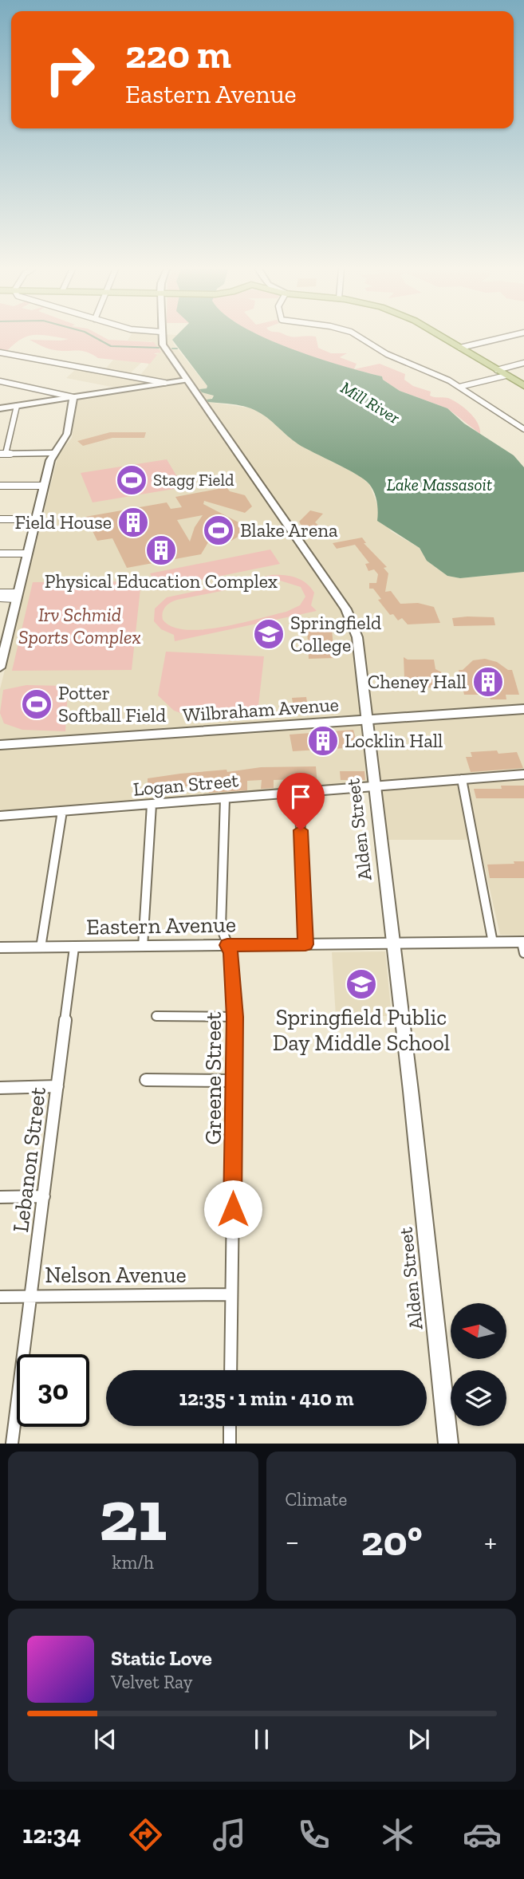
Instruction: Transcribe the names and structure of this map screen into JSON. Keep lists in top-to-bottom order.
{
  "streets": {
    "main road": ["Alden Street"],
    "street": [
      "Wilbraham Avenue",
      "Logan Street",
      "Eastern Avenue",
      "Greene Street",
      "Lebanon Street",
      "Nelson Avenue"
    ]
  },
  "crossings": [
    ["Wilbraham Avenue", "Alden Street"],
    ["Logan Street", "Alden Street"],
    ["Logan Street", "Greene Street"],
    ["Alden Street", "Eastern Avenue"],
    ["Eastern Avenue", "Greene Street"],
    ["Eastern Avenue", "Lebanon Street"],
    ["Greene Street", "Nelson Avenue"],
    ["Lebanon Street", "Nelson Avenue"]
  ],
  "water": ["Mill River", "Lake Massasoit"],
  "parks": ["Irv Schmid Sports Complex"],
  "places": {
    "sports": ["Stagg Field", "Blake Arena", "Potter Softball Field"],
    "building": [
      "Field House",
      "Physical Education Complex",
      "Cheney Hall",
      "Locklin Hall"
    ],
    "school or university": ["Springfield College", "Springfield Public Day Middle School"]
  },
  "north": "left",
  "page": {
    "turn": ["220 m", "Eastern Avenue"],
    "limit": "30",
    "trip": "12:35 · 1 min · 410 m",
    "tile": [
      ["21", "km/h"],
      "Climate"
    ],
    "heat": ["−", "20°", "+"],
    "song": ["Static Love", "Velvet Ray"],
    "tabs": "12:34"
  }
}
